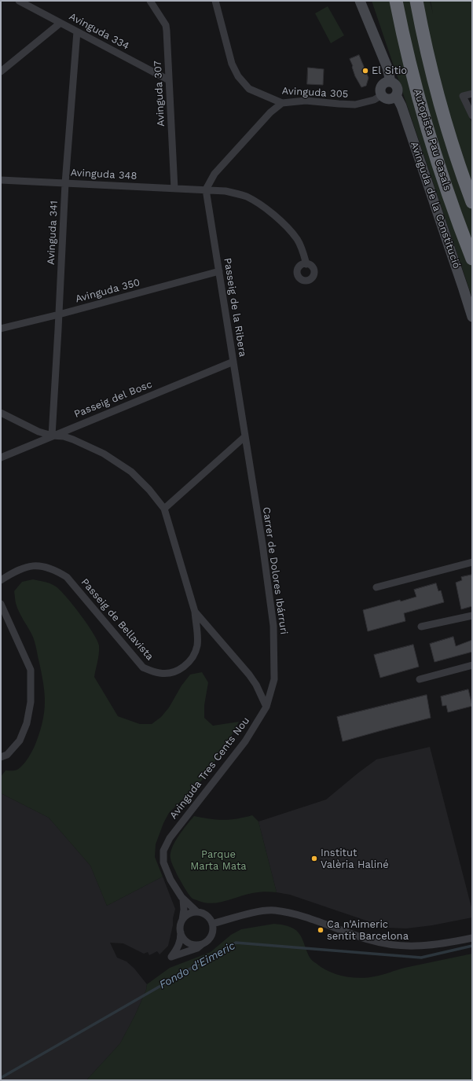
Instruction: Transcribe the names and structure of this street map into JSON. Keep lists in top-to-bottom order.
{
  "streets": {
    "highway": ["Autopista Pau Casals"],
    "street": [
      "Avinguda 334",
      "Avinguda 305",
      "Avinguda 307",
      "Avinguda 348",
      "Avinguda de la Constitució",
      "Avinguda 341",
      "Avinguda 350",
      "Passeig de la Ribera",
      "Passeig del Bosc",
      "Carrer de Dolores Ibárruri",
      "Passeig de Bellavista",
      "Avinguda Tres Cents Nou"
    ]
  },
  "crossings": [
    ["Avinguda 334", "Avinguda 307"],
    ["Avinguda 334", "Avinguda 341"],
    ["Avinguda 305", "Avinguda de la Constitució"],
    ["Avinguda 307", "Avinguda 348"],
    ["Avinguda 348", "Avinguda 341"],
    ["Avinguda 348", "Passeig de la Ribera"],
    ["Avinguda 341", "Avinguda 350"],
    ["Avinguda 341", "Passeig del Bosc"],
    ["Avinguda 350", "Passeig de la Ribera"],
    ["Passeig de la Ribera", "Passeig del Bosc"],
    ["Passeig de la Ribera", "Carrer de Dolores Ibárruri"],
    ["Carrer de Dolores Ibárruri", "Avinguda Tres Cents Nou"]
  ],
  "water": ["Fondo d'Eimeric"],
  "parks": ["Parque Marta Mata"],
  "places": ["El Sitio", "Institut Valèria Haliné", "Ca n'Aimeric sentit Barcelona"]
}
